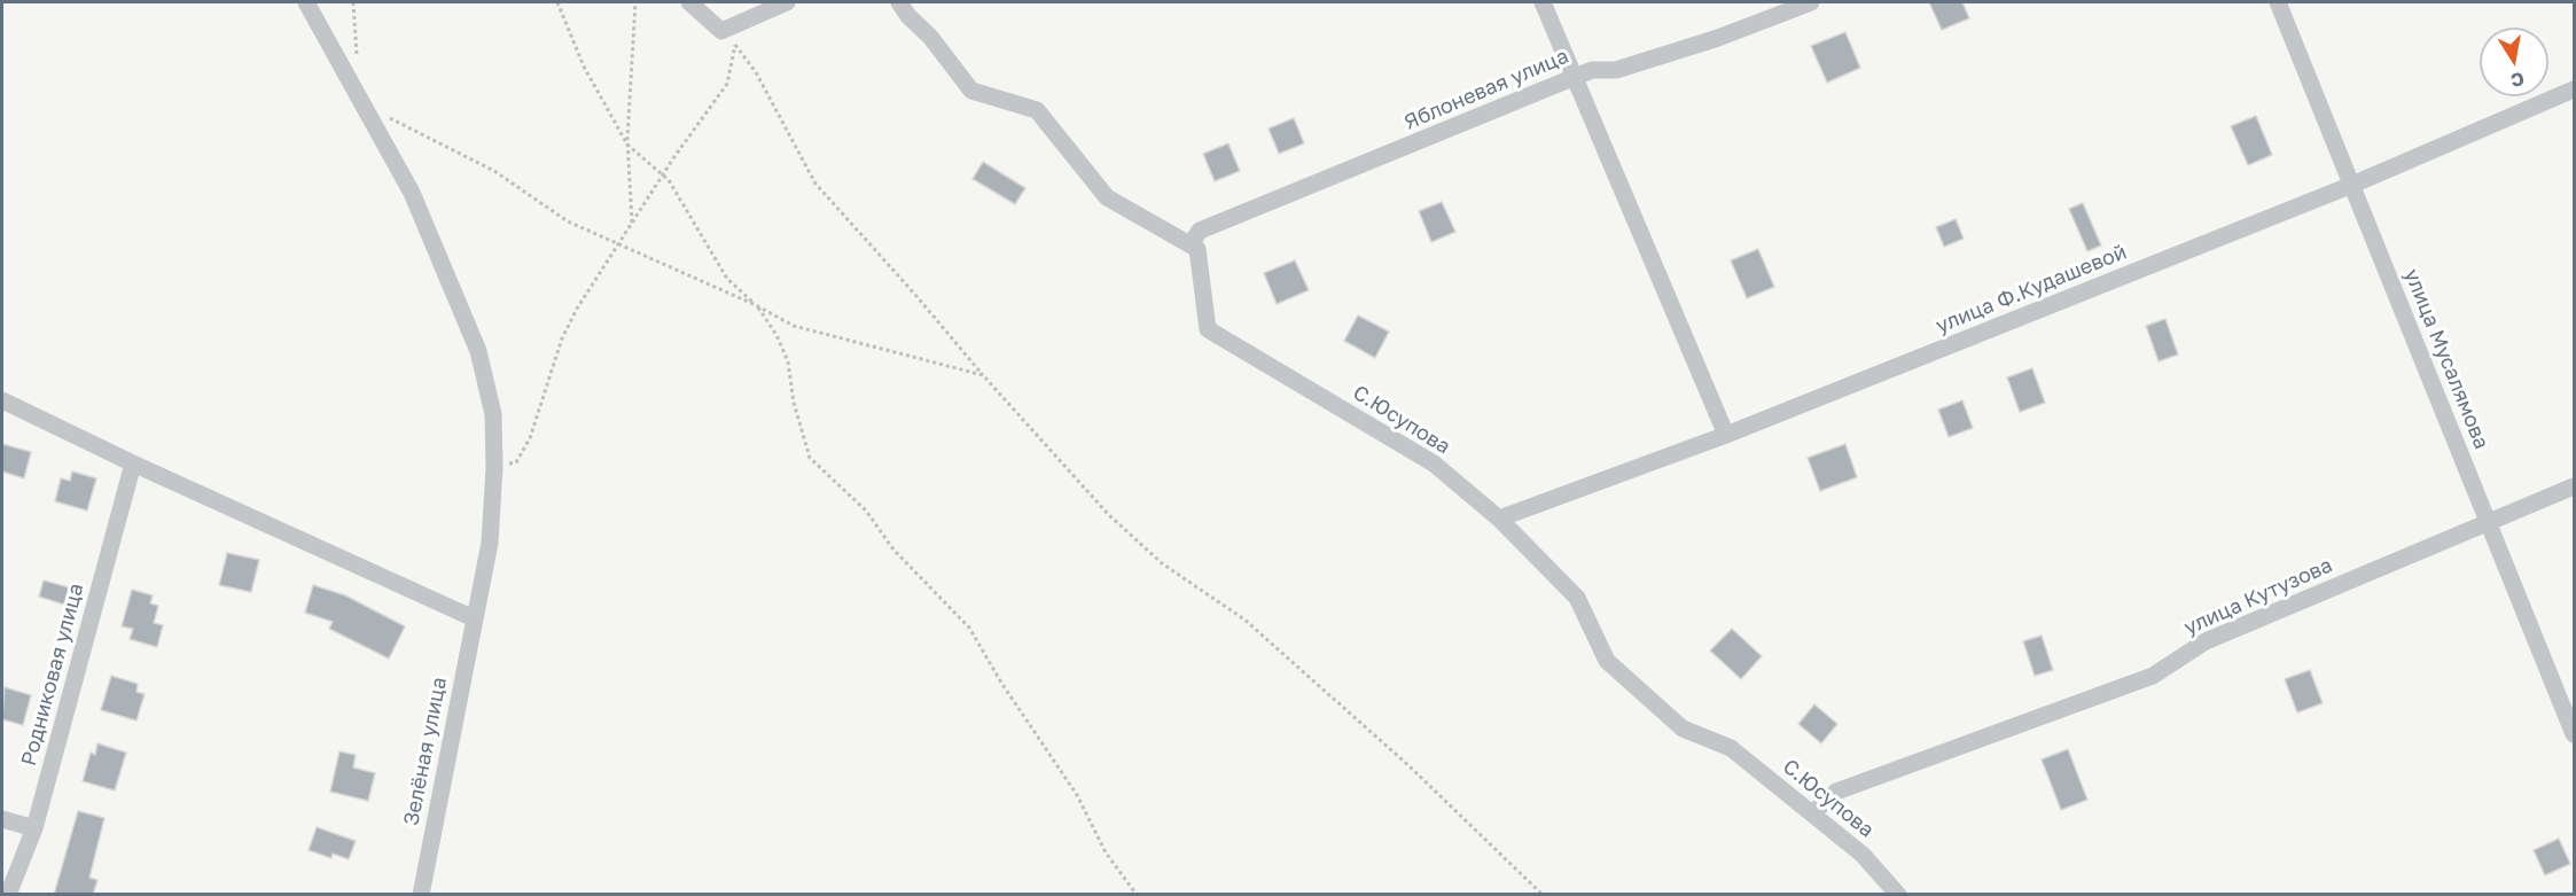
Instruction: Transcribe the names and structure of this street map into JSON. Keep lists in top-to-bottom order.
{
  "streets": {
    "street": [
      "Яблоневая улица",
      "улица Ф.Кудашевой",
      "улица Мусалямова",
      "С.Юсупова",
      "улица Кутузова",
      "Родниковая улица",
      "Зелёная улица"
    ]
  },
  "crossings": [
    ["Яблоневая улица", "С.Юсупова"],
    ["улица Ф.Кудашевой", "улица Мусалямова"],
    ["улица Ф.Кудашевой", "С.Юсупова"],
    ["улица Мусалямова", "улица Кутузова"],
    ["С.Юсупова", "улица Кутузова"]
  ],
  "north": "bottom"
}
